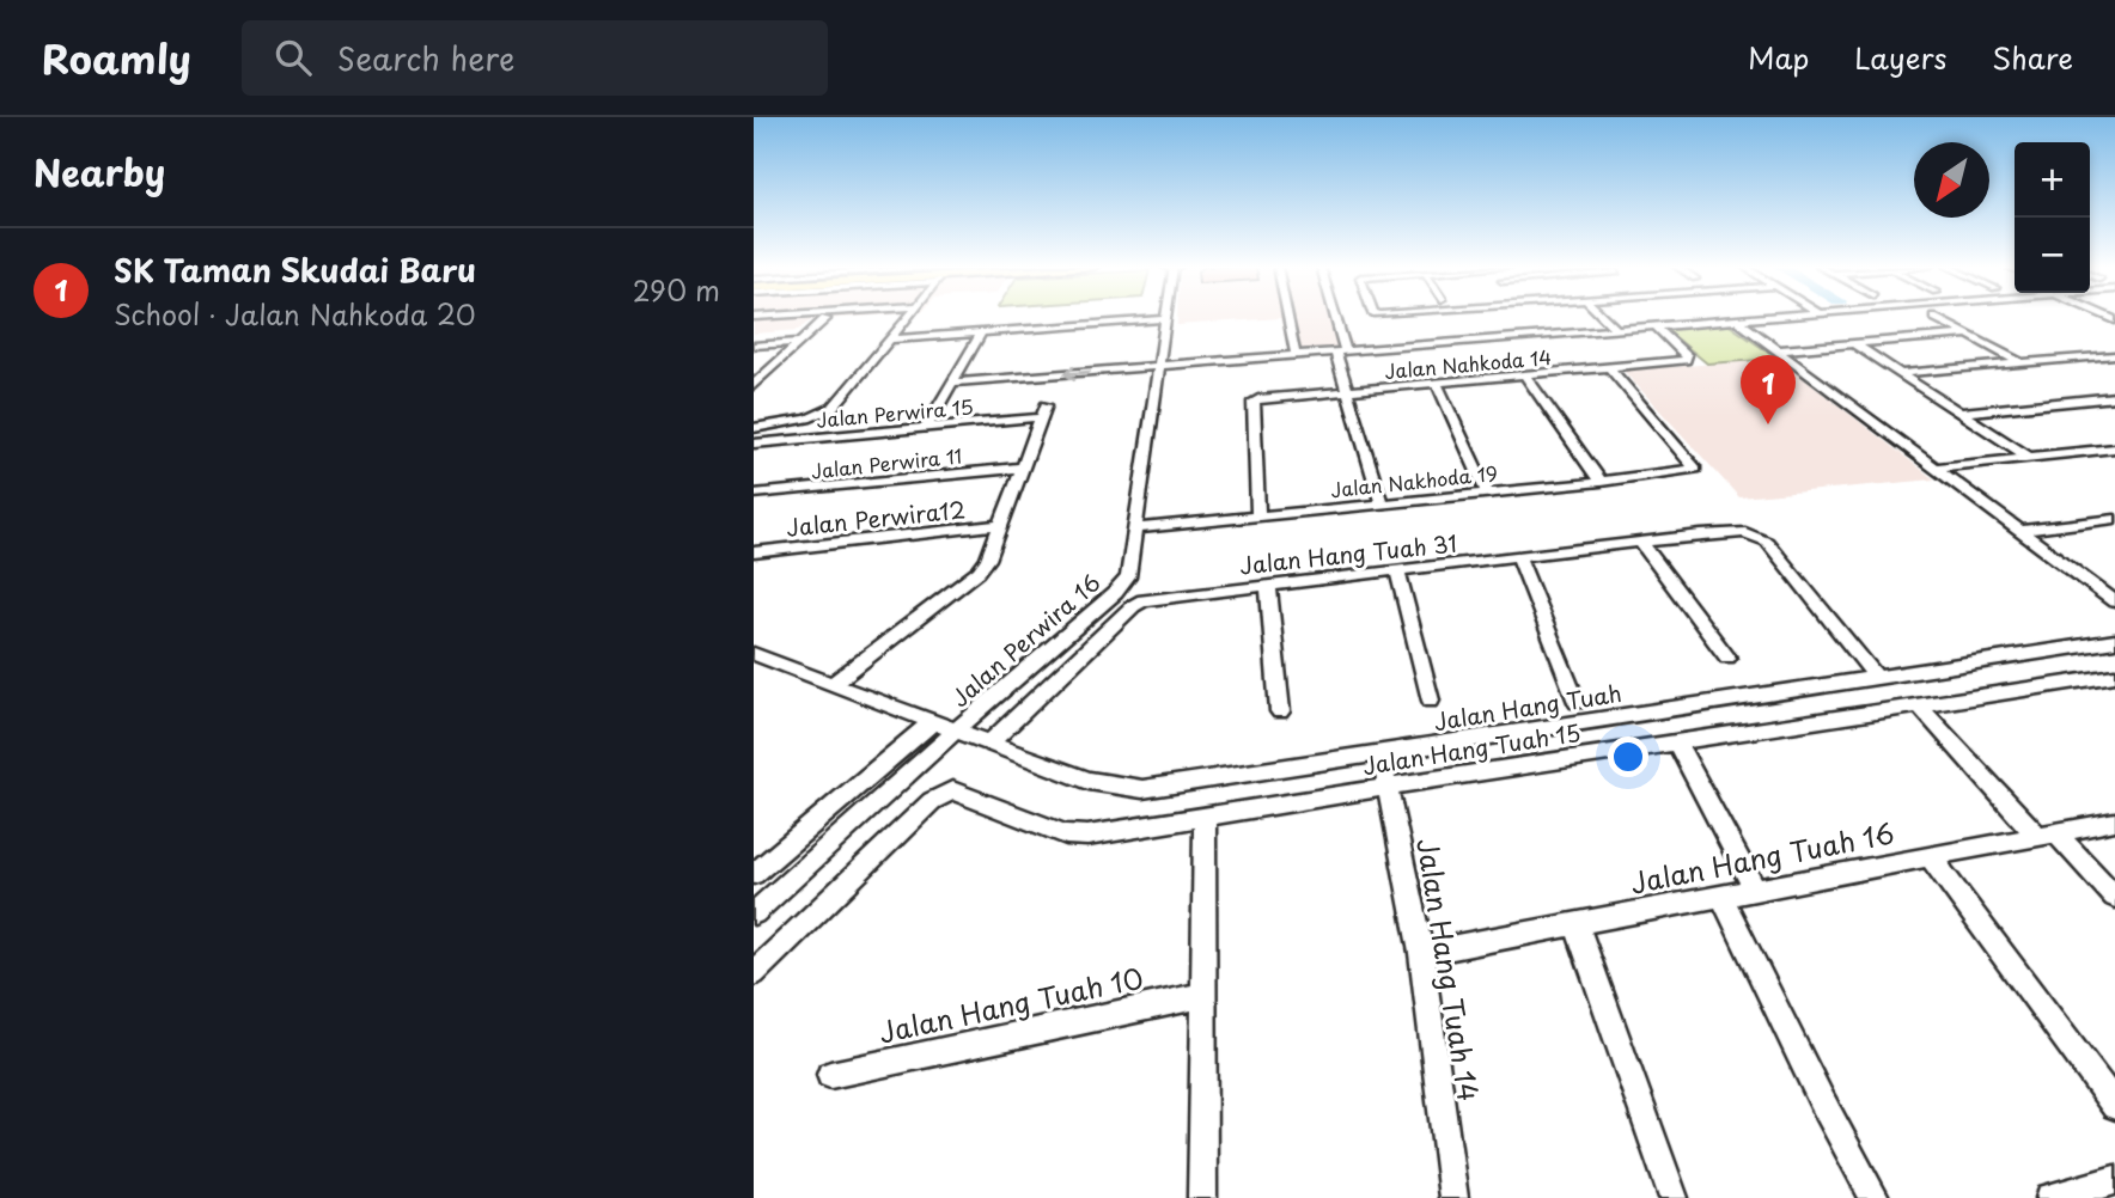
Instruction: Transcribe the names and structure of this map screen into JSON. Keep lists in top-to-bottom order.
{
  "streets": {
    "street": [
      "Jalan Nahkoda 14",
      "Jalan Perwira 15",
      "Jalan Perwira 11",
      "Jalan Nakhoda 19",
      "Jalan Perwira12",
      "Jalan Hang Tuah 31",
      "Jalan Perwira 16",
      "Jalan Hang Tuah",
      "Jalan Hang Tuah 15",
      "Jalan Hang Tuah 16",
      "Jalan Hang Tuah 14",
      "Jalan Hang Tuah 10"
    ]
  },
  "crossings": [
    ["Jalan Nahkoda 14", "Jalan Nakhoda 19"],
    ["Jalan Perwira 15", "Jalan Perwira 11"],
    ["Jalan Nakhoda 19", "Jalan Perwira 16"],
    ["Jalan Hang Tuah 31", "Jalan Hang Tuah"],
    ["Jalan Perwira 16", "Jalan Hang Tuah"],
    ["Jalan Hang Tuah", "Jalan Hang Tuah 14"],
    ["Jalan Hang Tuah 15", "Jalan Hang Tuah 14"],
    ["Jalan Hang Tuah 16", "Jalan Hang Tuah 14"]
  ],
  "north": "bottom left",
  "page": {
    "header": "Roamly",
    "search": "Search here",
    "nav": ["Map", "Layers", "Share"],
    "heading": "Nearby",
    "map_buttons": ["+", "−"],
    "list": [
      {
        "mark": "1",
        "name": "SK Taman Skudai Baru",
        "note": "School · Jalan Nahkoda 20",
        "value": "290 m"
      }
    ],
    "pins": "1"
  }
}
